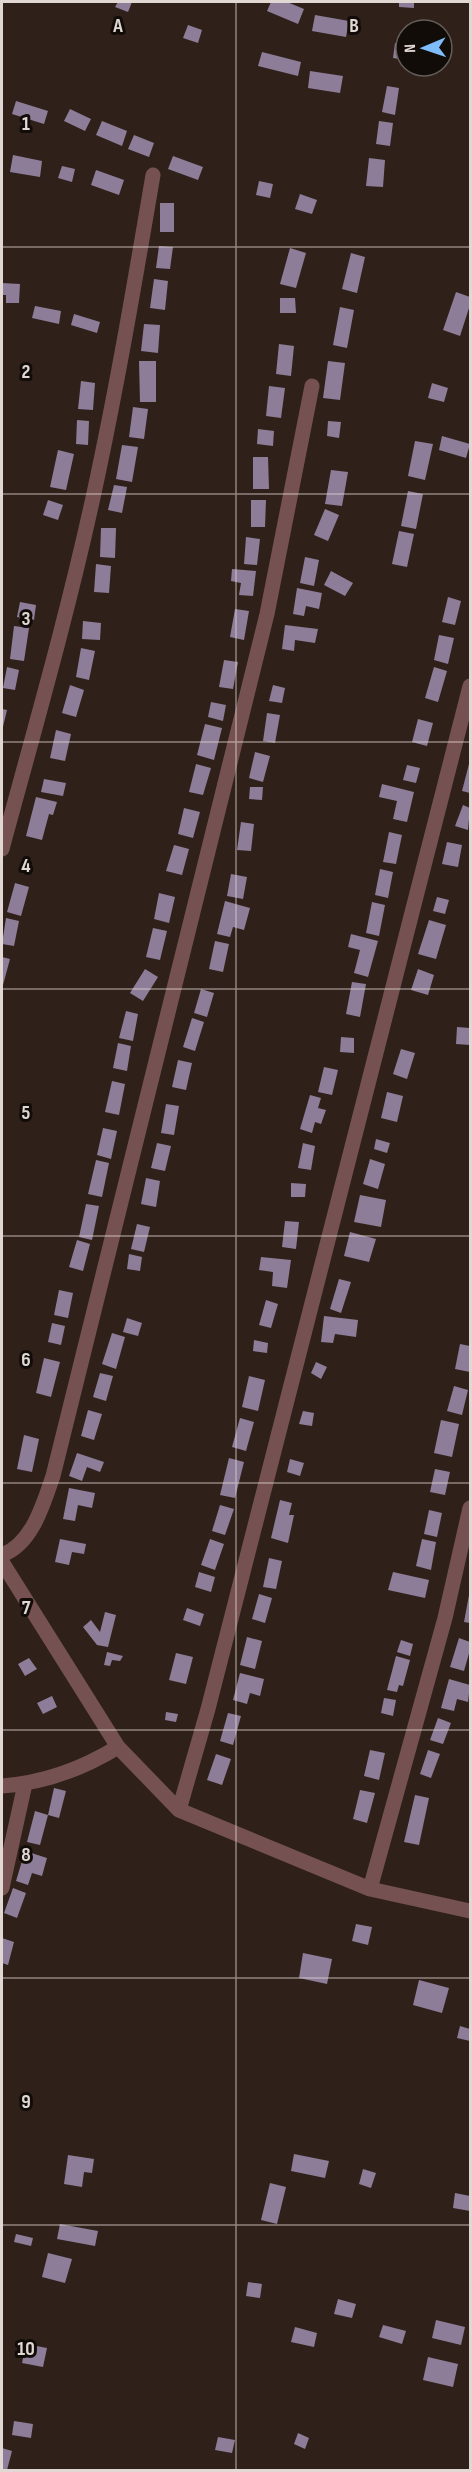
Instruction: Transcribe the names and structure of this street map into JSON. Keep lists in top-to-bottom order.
{
  "north": "left",
  "grid": {
    "columns": ["A", "B"],
    "rows": [
      "1",
      "2",
      "3",
      "4",
      "5",
      "6",
      "7",
      "8",
      "9",
      "10"
    ]
  }
}
